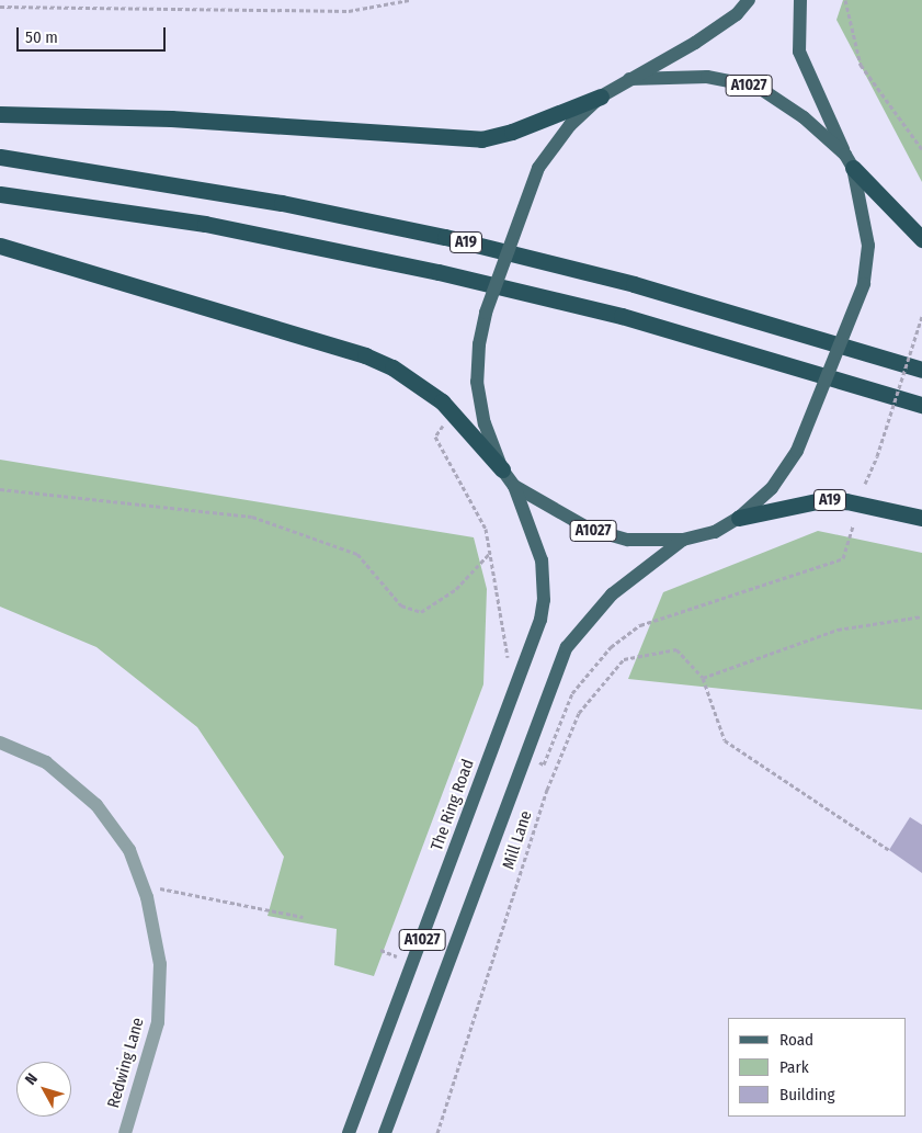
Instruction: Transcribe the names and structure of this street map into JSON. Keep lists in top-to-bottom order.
{
  "streets": {
    "highway": ["A19"],
    "main road": ["A1027", "The Ring Road"],
    "street": ["Redwing Lane"],
    "path": ["Mill Lane"]
  },
  "crossings": [
    ["A1027", "A19"],
    ["A1027", "The Ring Road"]
  ],
  "legend": ["Road", "Park", "Building"],
  "scale_bar": "50 m",
  "north": "top left"
}
